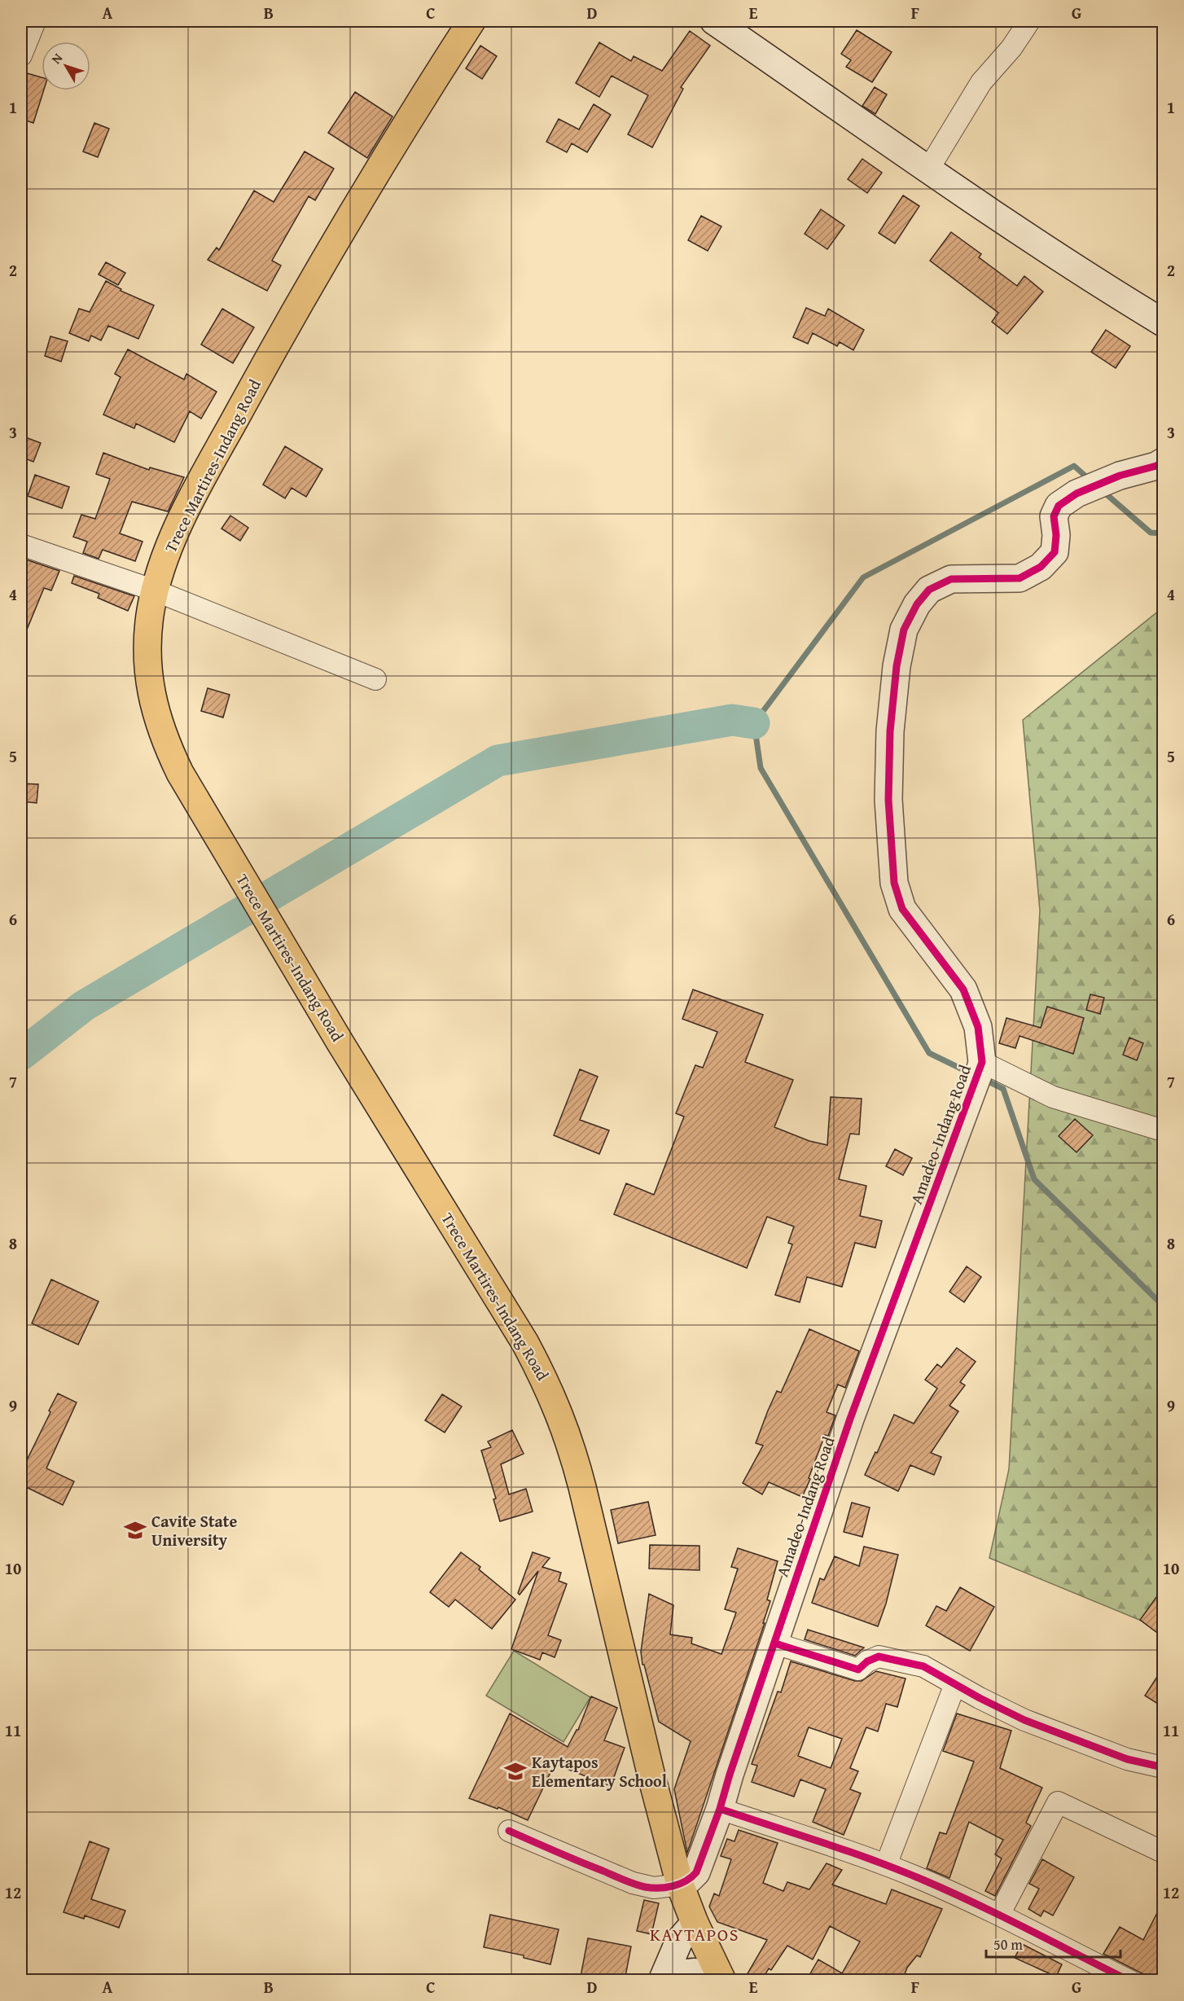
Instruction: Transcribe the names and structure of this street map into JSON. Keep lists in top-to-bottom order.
{
  "streets": {
    "main road": ["Trece Martires-Indang Road"],
    "street": ["Amadeo-Indang Road"]
  },
  "crossings": [
    ["Trece Martires-Indang Road", "Amadeo-Indang Road"]
  ],
  "districts": ["KAYTAPOS"],
  "places": {
    "school or university": ["Cavite State University", "Kaytapos Elementary School"]
  },
  "scale_bar": "50 m",
  "north": "top left",
  "grid": {
    "columns": [
      "A",
      "B",
      "C",
      "D",
      "E",
      "F",
      "G"
    ],
    "rows": [
      "1",
      "2",
      "3",
      "4",
      "5",
      "6",
      "7",
      "8",
      "9",
      "10",
      "11",
      "12"
    ]
  }
}
